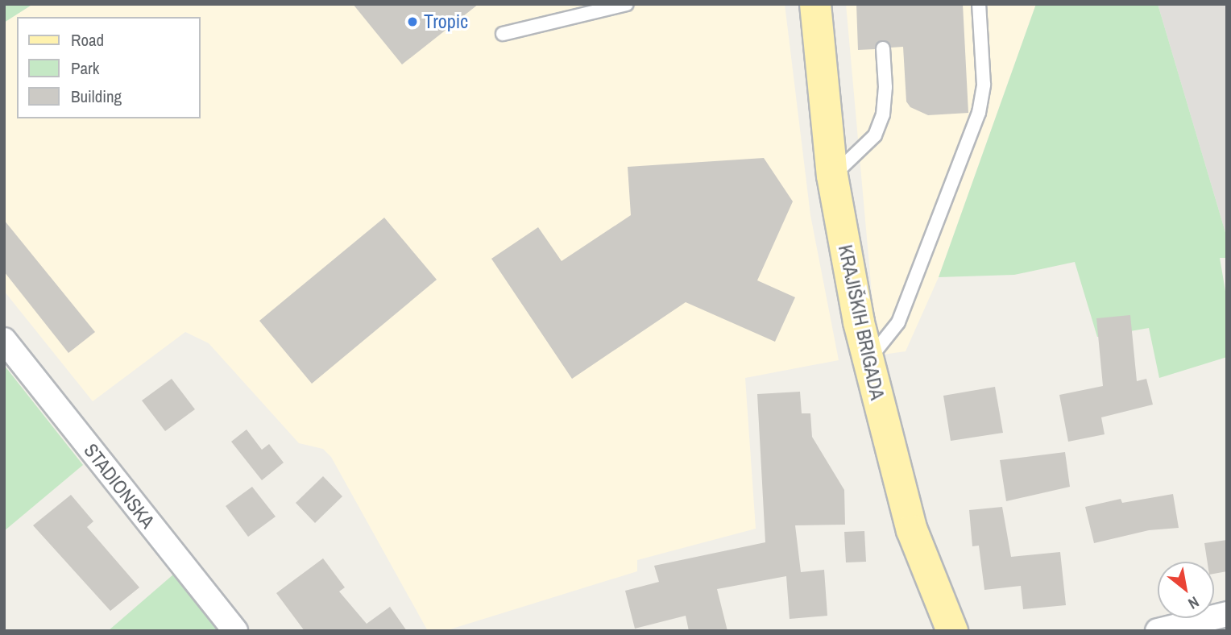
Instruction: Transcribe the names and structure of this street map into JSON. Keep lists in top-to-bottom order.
{
  "streets": {
    "main road": ["KRAJIŠKIH BRIGADA"],
    "street": ["STADIONSKA"]
  },
  "places": ["Tropic"],
  "legend": ["Road", "Park", "Building"],
  "north": "bottom right"
}
